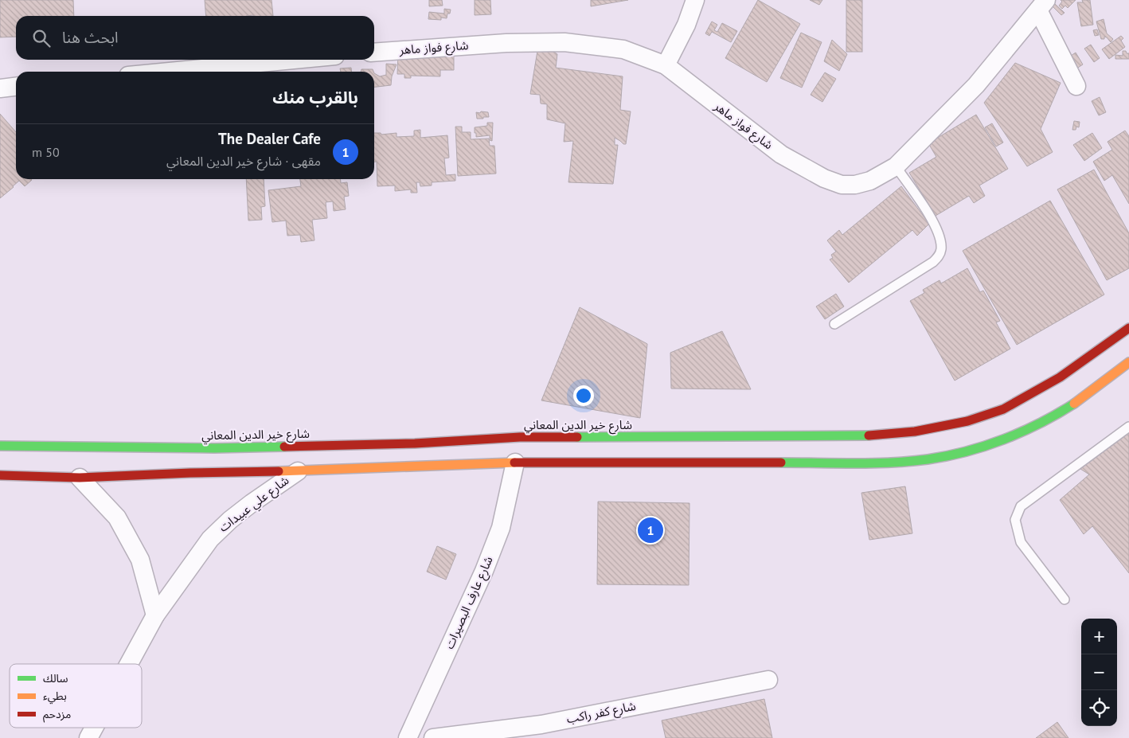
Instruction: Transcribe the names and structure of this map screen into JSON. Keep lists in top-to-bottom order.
{
  "streets": {
    "street": [
      "شارع فواز ماهر",
      "شارع خير الدين المعاني",
      "شارع علي عبيدات",
      "شارع عارف البصيرات",
      "شارع كفر راكب"
    ]
  },
  "legend": ["سالك", "بطيء", "مزدحم"],
  "page": {
    "search": "ابحث هنا",
    "heading": "بالقرب منك",
    "list": [
      {
        "mark": "1",
        "name": "The Dealer Cafe",
        "note": "مقهى · شارع خير الدين المعاني",
        "value": "50 m"
      }
    ],
    "pins": "1",
    "map_buttons": ["+", "−"]
  }
}
